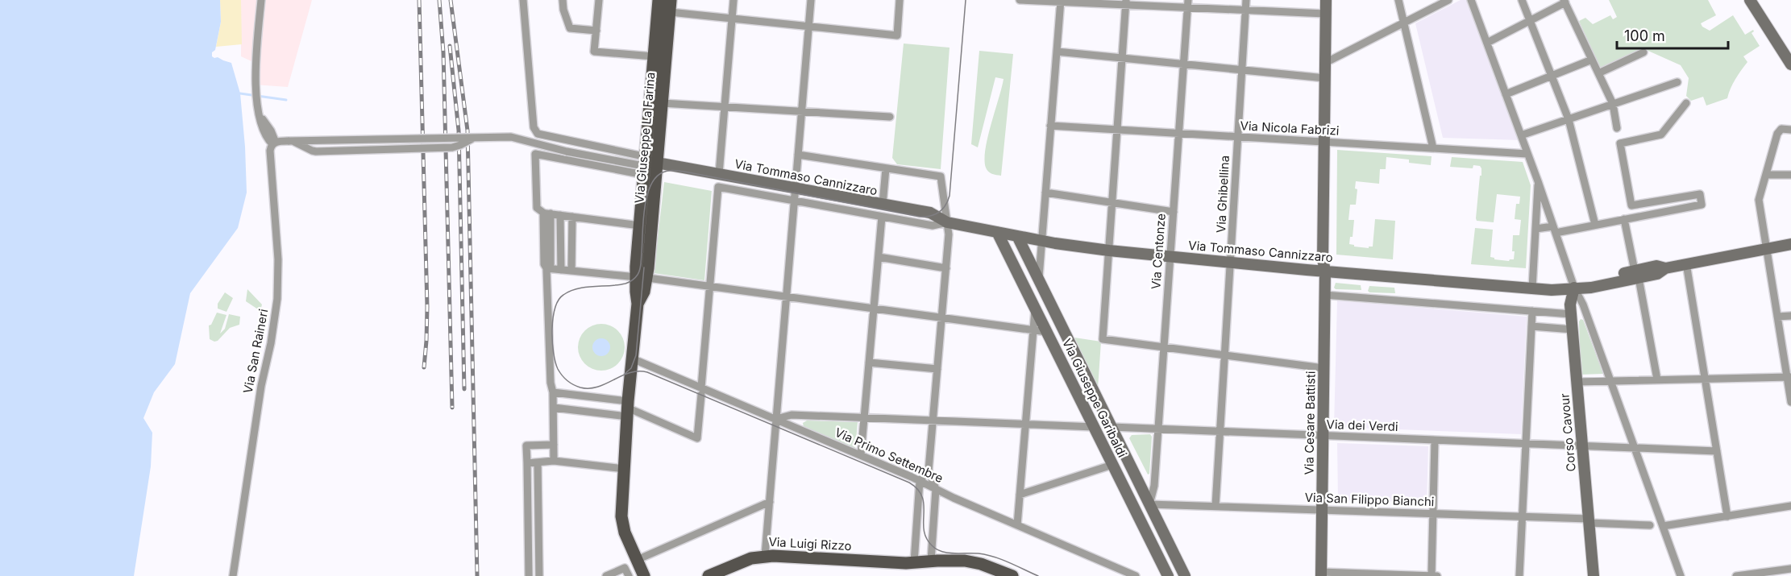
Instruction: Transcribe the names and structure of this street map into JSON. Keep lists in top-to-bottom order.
{
  "streets": {
    "main road": ["Via Giuseppe La Farina", "Via Luigi Rizzo"],
    "street": [
      "Via Nicola Fabrizi",
      "Via Tommaso Cannizzaro",
      "Via Ghibellina",
      "Via Centonze",
      "Via San Raineri",
      "Via Giuseppe Garibaldi",
      "Via Cesare Battisti",
      "Via dei Verdi",
      "Corso Cavour",
      "Via Primo Settembre",
      "Via San Filippo Bianchi"
    ]
  },
  "crossings": [
    ["Via Nicola Fabrizi", "Via Ghibellina"],
    ["Via Nicola Fabrizi", "Via Centonze"],
    ["Via Nicola Fabrizi", "Via Cesare Battisti"],
    ["Via Giuseppe La Farina", "Via Tommaso Cannizzaro"],
    ["Via Tommaso Cannizzaro", "Via Ghibellina"],
    ["Via Tommaso Cannizzaro", "Via Centonze"],
    ["Via Tommaso Cannizzaro", "Via Giuseppe Garibaldi"],
    ["Via Tommaso Cannizzaro", "Via Cesare Battisti"],
    ["Via Tommaso Cannizzaro", "Corso Cavour"],
    ["Via Ghibellina", "Via dei Verdi"],
    ["Via Ghibellina", "Via San Filippo Bianchi"],
    ["Via Centonze", "Via Giuseppe Garibaldi"],
    ["Via Centonze", "Via dei Verdi"],
    ["Via Centonze", "Via San Filippo Bianchi"],
    ["Via Giuseppe Garibaldi", "Via dei Verdi"],
    ["Via Giuseppe Garibaldi", "Via San Filippo Bianchi"],
    ["Via Cesare Battisti", "Via dei Verdi"],
    ["Via Cesare Battisti", "Via San Filippo Bianchi"],
    ["Via dei Verdi", "Corso Cavour"],
    ["Corso Cavour", "Via San Filippo Bianchi"]
  ],
  "scale_bar": "100 m"
}
